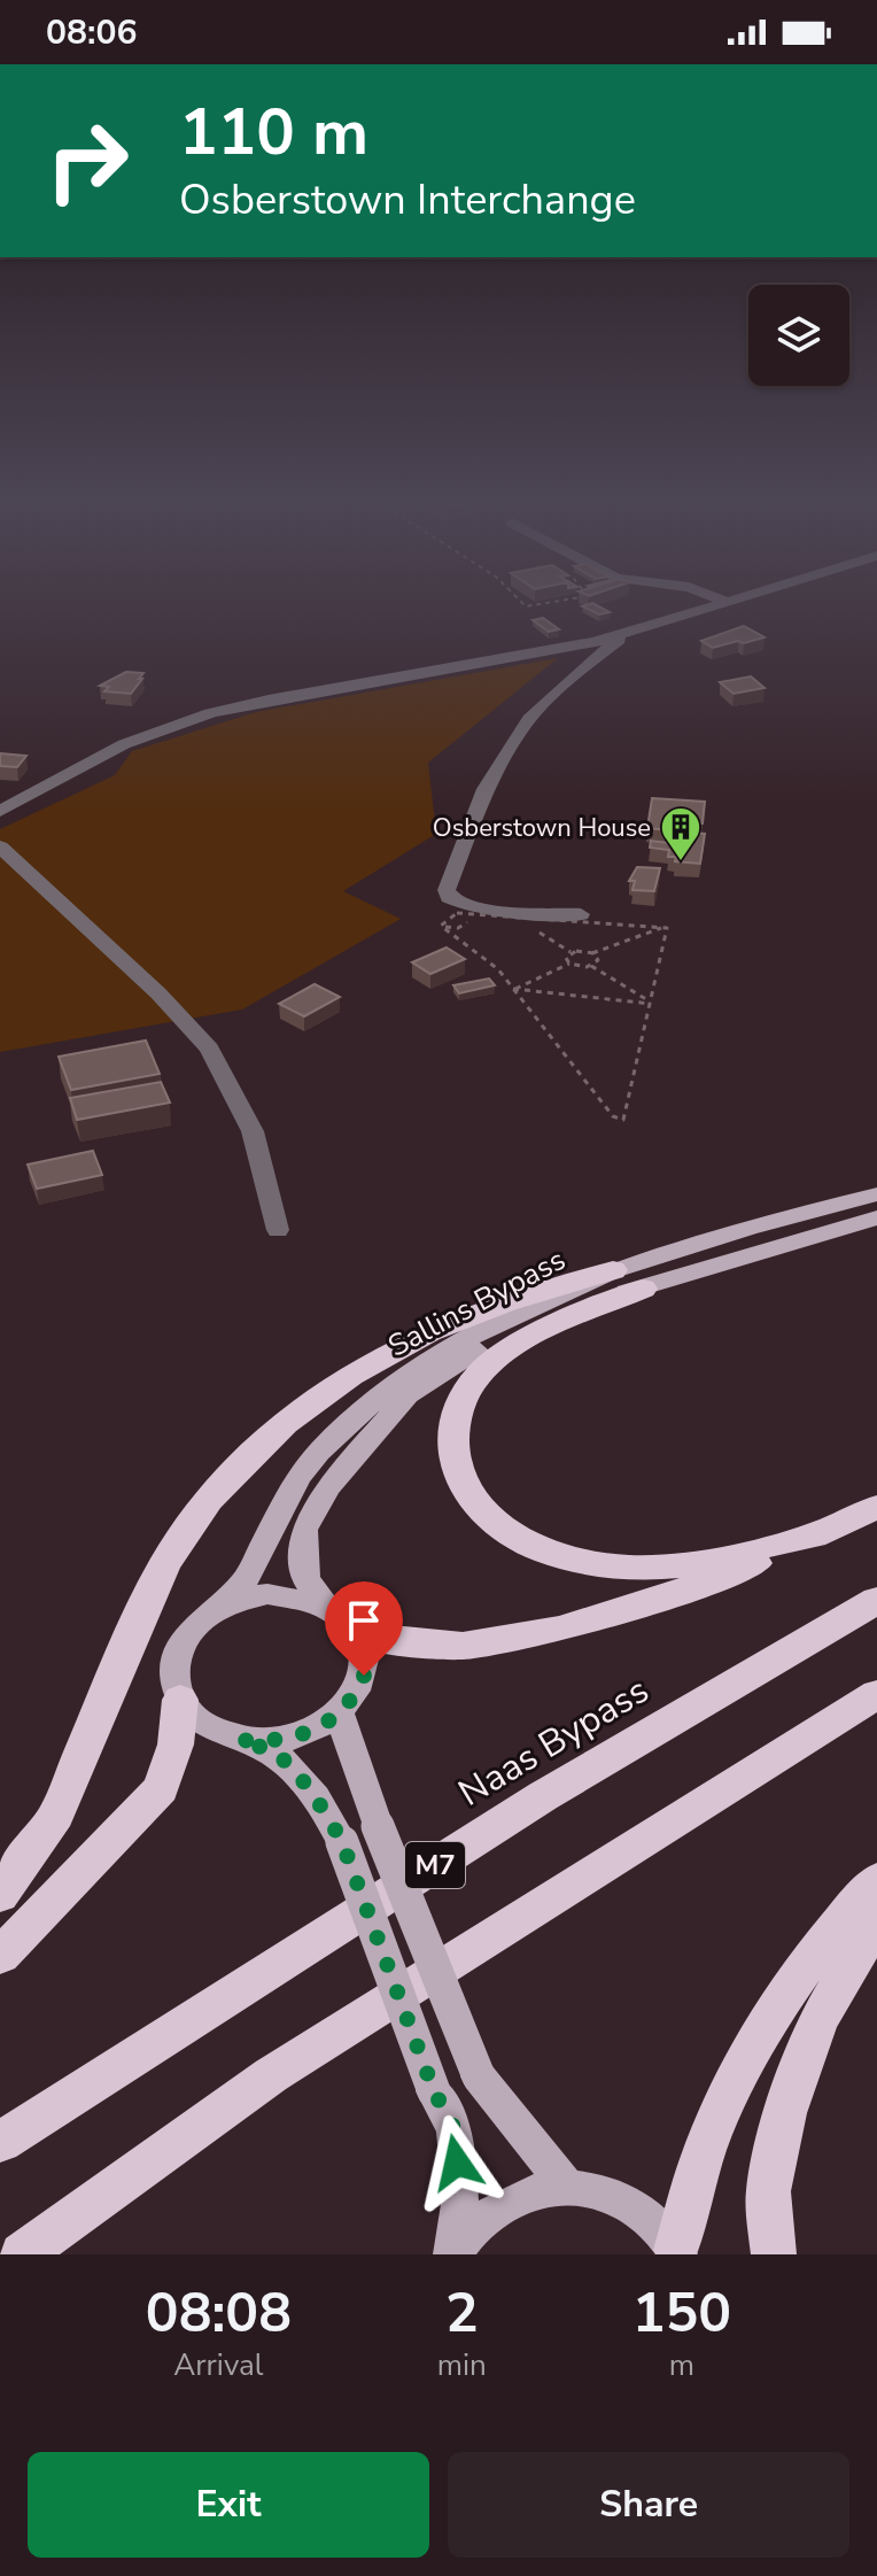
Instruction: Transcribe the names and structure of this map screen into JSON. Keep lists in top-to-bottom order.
{
  "streets": {
    "highway": ["Naas Bypass", "M7"],
    "main road": ["Sallins Bypass"]
  },
  "places": {
    "building": ["Osberstown House"]
  },
  "page": {
    "status": "08:06",
    "turn": ["110 m", "Osberstown Interchange"],
    "eta": [
      "08:08",
      "Arrival",
      "2",
      "min",
      "150",
      "m"
    ],
    "buttons": ["Exit", "Share"]
  }
}
